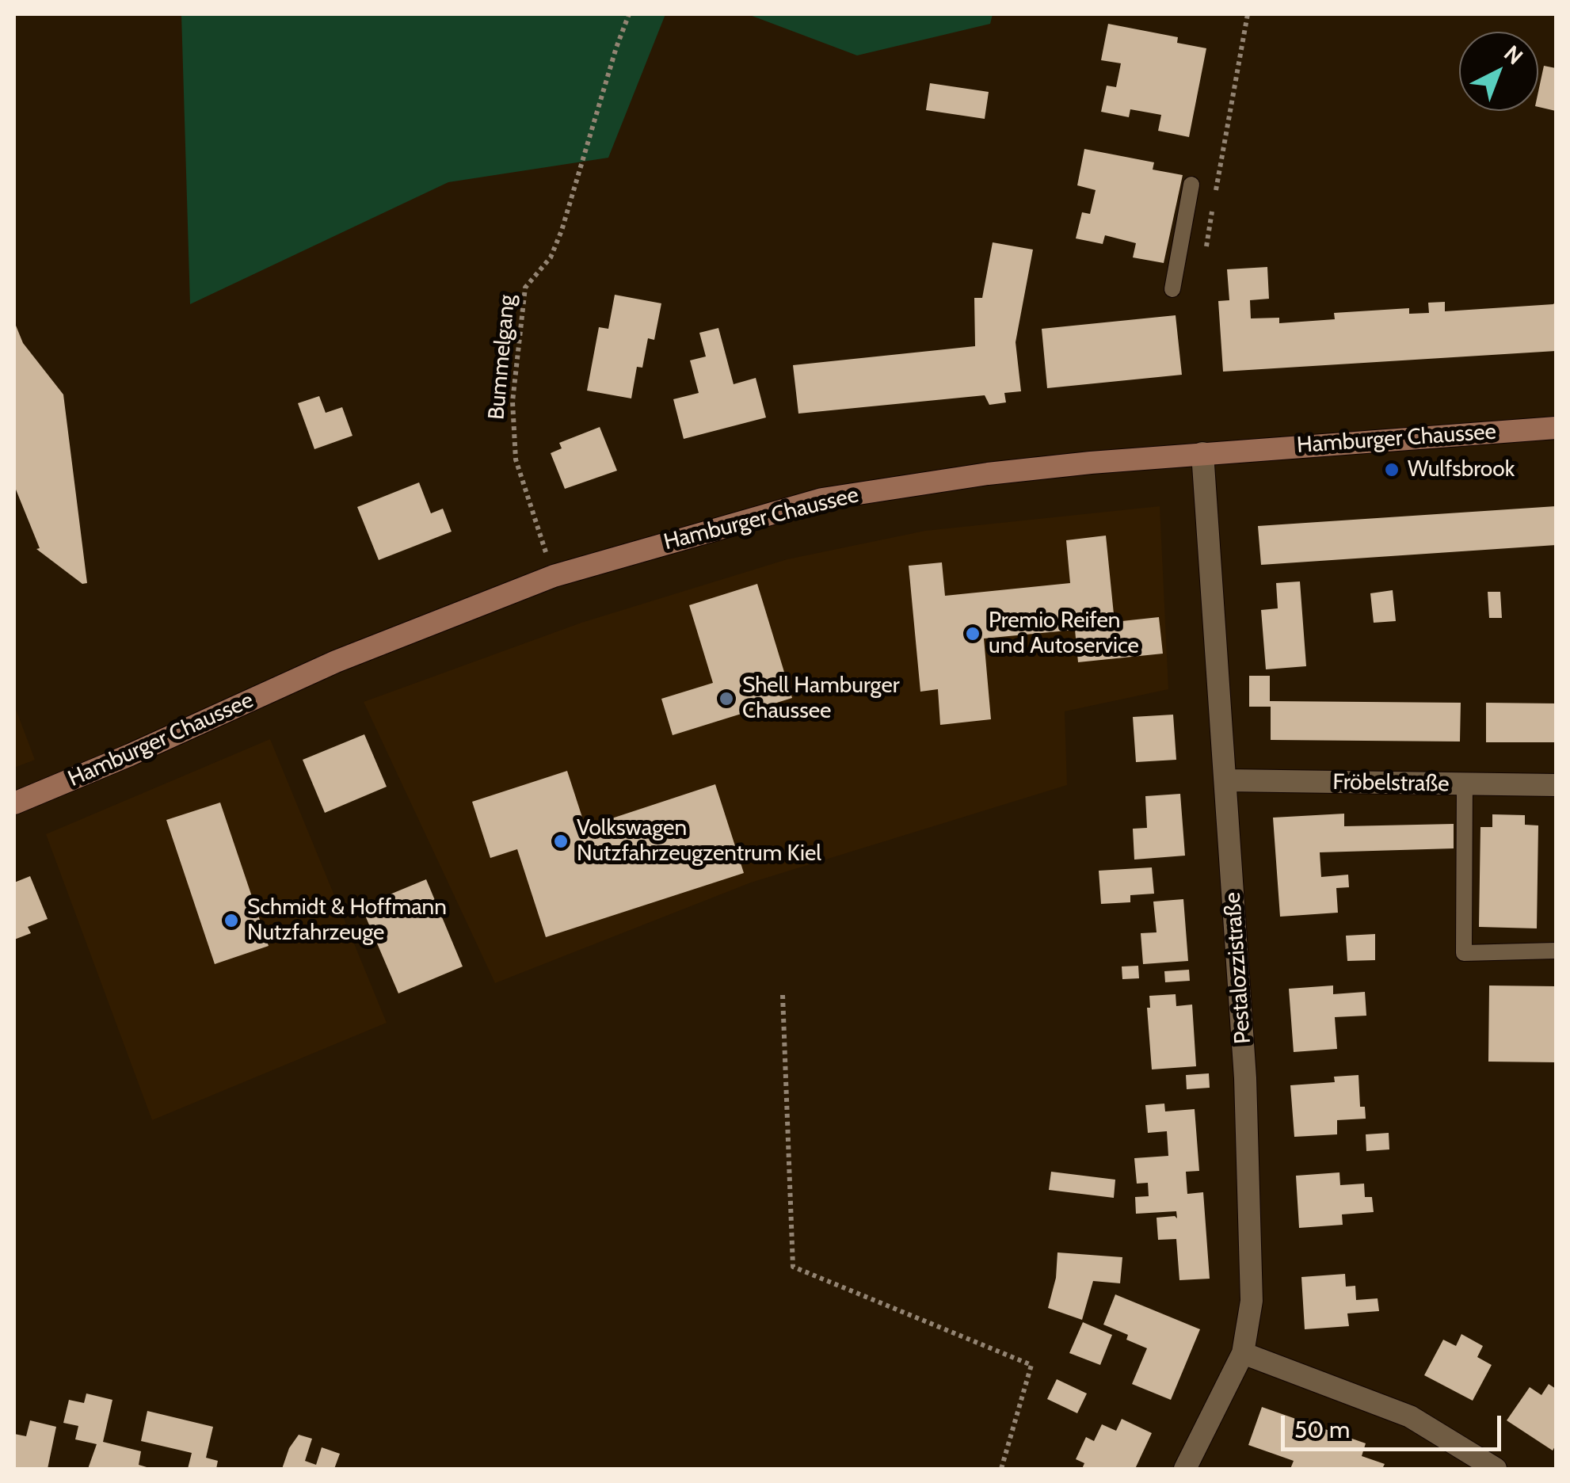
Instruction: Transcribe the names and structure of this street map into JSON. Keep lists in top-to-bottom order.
{
  "streets": {
    "main road": ["Hamburger Chaussee"],
    "street": ["Fröbelstraße", "Pestalozzistraße"],
    "path": ["Bummelgang"]
  },
  "crossings": [
    ["Bummelgang", "Hamburger Chaussee"],
    ["Hamburger Chaussee", "Pestalozzistraße"],
    ["Fröbelstraße", "Pestalozzistraße"]
  ],
  "places": [
    "Wulfsbrook",
    "Premio Reifen und Autoservice",
    "Shell Hamburger Chaussee",
    "Volkswagen Nutzfahrzeugzentrum Kiel",
    "Schmidt & Hoffmann Nutzfahrzeuge"
  ],
  "scale_bar": "50 m",
  "north": "top right"
}
